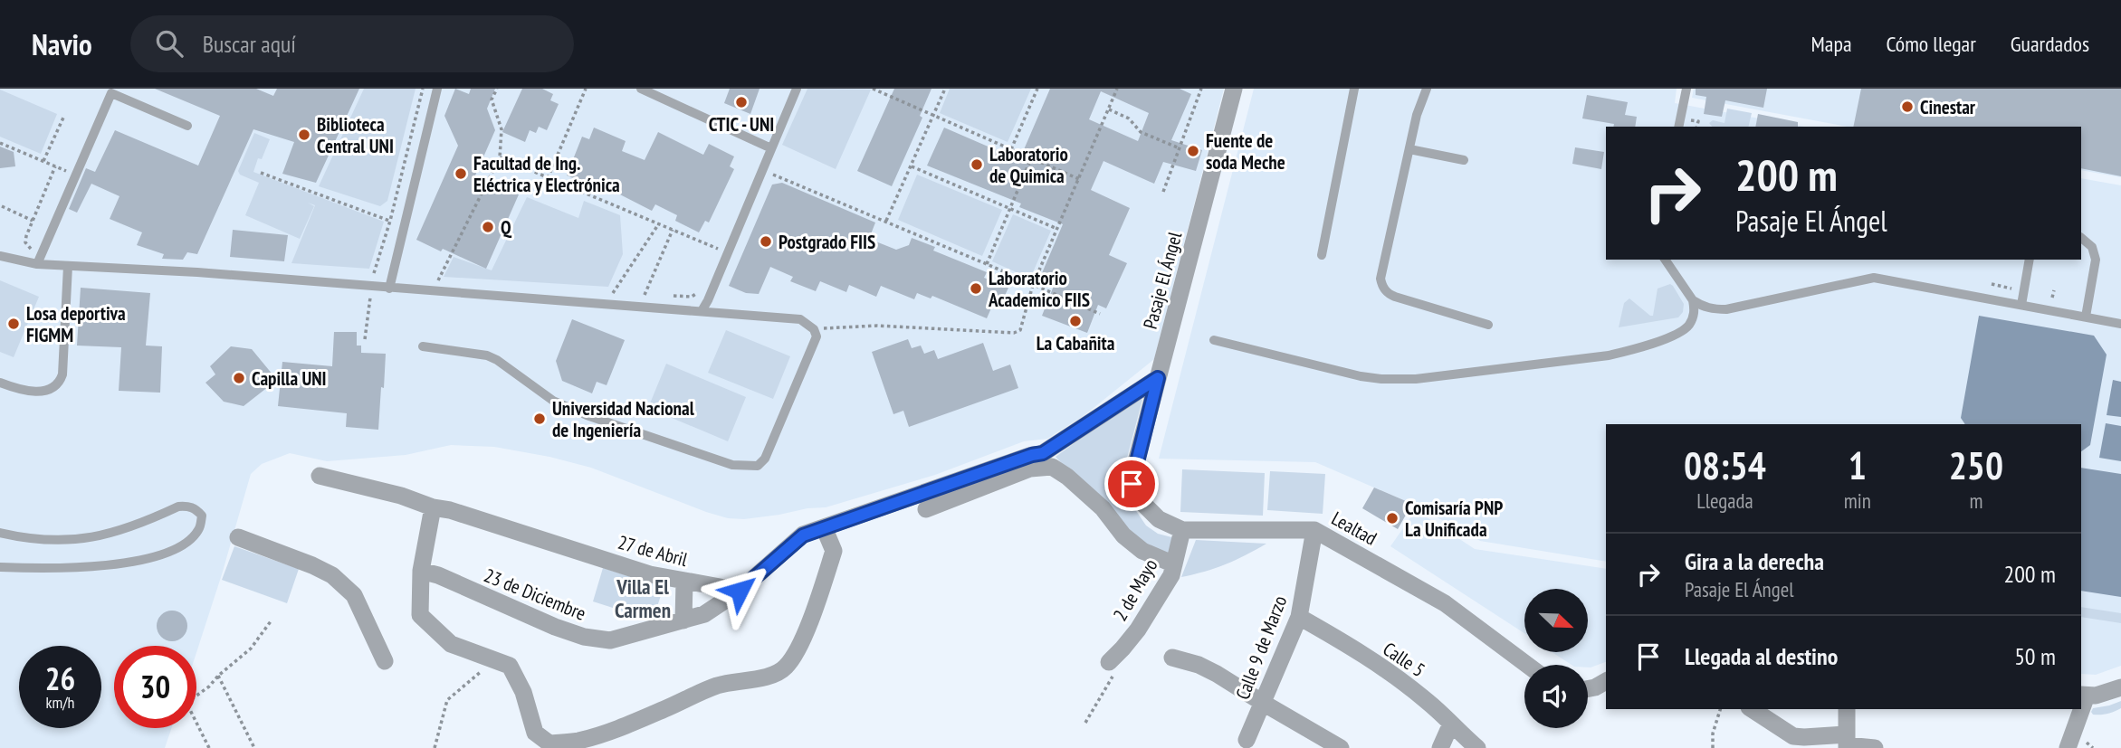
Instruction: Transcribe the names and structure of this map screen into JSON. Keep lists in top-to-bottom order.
{
  "streets": {
    "street": [
      "Pasaje El Ángel",
      "Lealtad",
      "27 de Abril",
      "2 de Mayo",
      "23 de Diciembre",
      "Calle 9 de Marzo",
      "Calle 5"
    ]
  },
  "crossings": [
    ["Pasaje El Ángel", "Lealtad"],
    ["Lealtad", "2 de Mayo"],
    ["Lealtad", "Calle 9 de Marzo"],
    ["27 de Abril", "23 de Diciembre"],
    ["Calle 9 de Marzo", "Calle 5"]
  ],
  "districts": ["Villa El Carmen"],
  "places": [
    "CTIC - UNI",
    "Cinestar",
    "Biblioteca Central UNI",
    "Fuente de soda Meche",
    "Laboratorio de Quimica",
    "Facultad de Ing. Eléctrica y Electrónica",
    "Q",
    "Postgrado FIIS",
    "Laboratorio Academico FIIS",
    "La Cabañita",
    "Losa deportiva FIGMM",
    "Capilla UNI",
    "Universidad Nacional de Ingeniería",
    "Comisaría PNP La Unificada"
  ],
  "north": "bottom right",
  "page": {
    "header": "Navio",
    "search": "Buscar aquí",
    "nav": ["Mapa", "Cómo llegar", "Guardados"],
    "turn": ["200 m", "Pasaje El Ángel"],
    "eta": [
      "08:54",
      "Llegada",
      "1",
      "min",
      "250",
      "m"
    ],
    "list": [
      {
        "name": "Gira a la derecha",
        "note": "Pasaje El Ángel",
        "value": "200 m"
      },
      {
        "name": "Llegada al destino",
        "value": "50 m"
      }
    ],
    "speed": "26 km/h",
    "limit": "30"
  }
}
